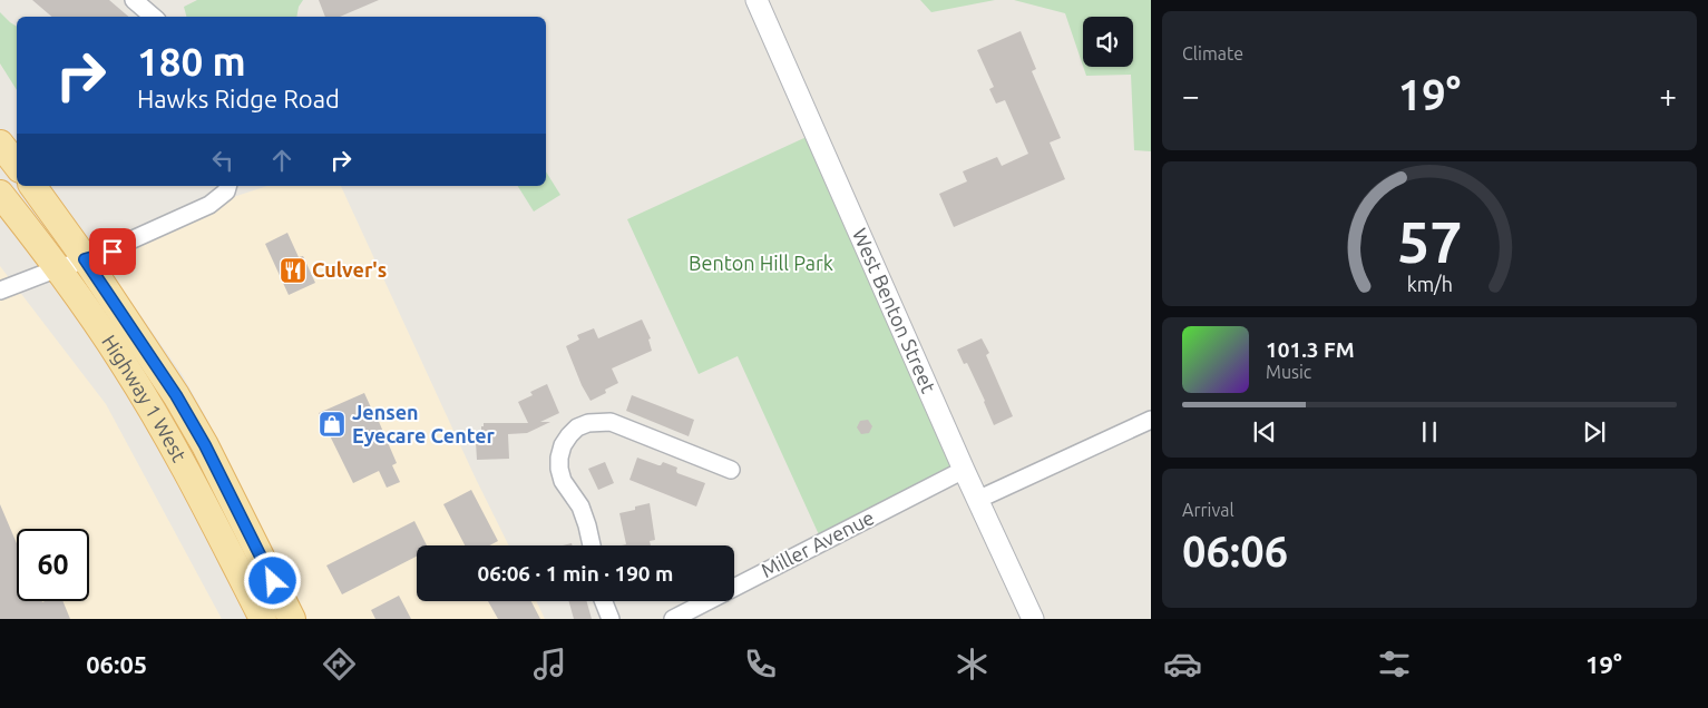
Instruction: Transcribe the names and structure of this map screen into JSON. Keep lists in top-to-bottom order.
{
  "streets": {
    "main road": ["Highway 1 West"],
    "street": ["West Benton Street", "Miller Avenue"]
  },
  "crossings": [
    ["West Benton Street", "Miller Avenue"]
  ],
  "parks": ["Benton Hill Park"],
  "places": {
    "restaurant": ["Culver's"],
    "shop": ["Jensen Eyecare Center"]
  },
  "page": {
    "tile": [
      "Climate",
      ["Arrival", "06:06"]
    ],
    "turn": ["180 m", "Hawks Ridge Road"],
    "heat": ["−", "19°", "+"],
    "song": ["101.3 FM", "Music"],
    "limit": "60",
    "trip": "06:06 · 1 min · 190 m",
    "tabs": ["06:05", "19°"],
    "gauge": ["57", "km/h"]
  }
}
